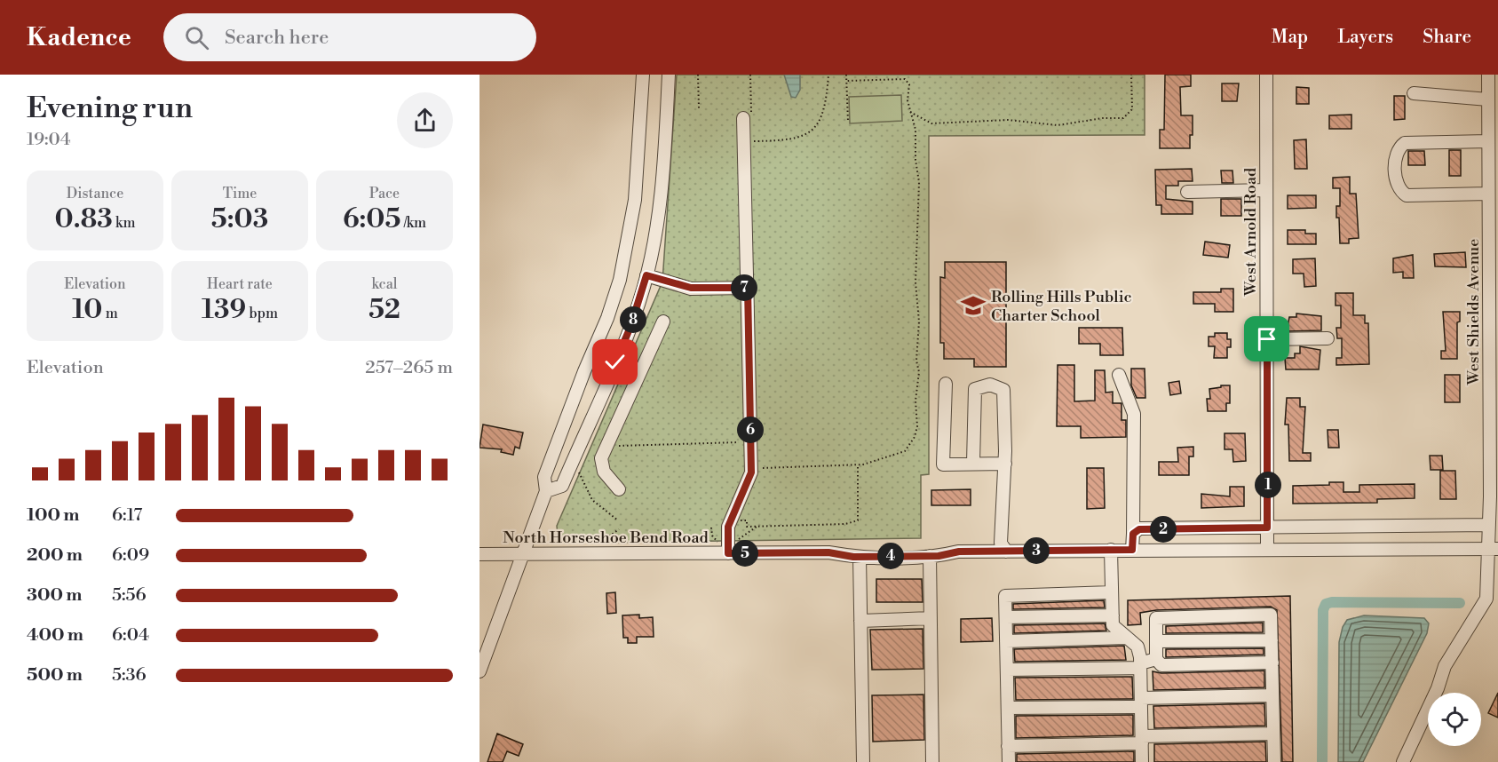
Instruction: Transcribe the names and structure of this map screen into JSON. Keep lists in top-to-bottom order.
{
  "streets": {
    "street": ["West Arnold Road", "West Shields Avenue", "North Horseshoe Bend Road"]
  },
  "crossings": [
    ["West Arnold Road", "North Horseshoe Bend Road"],
    ["West Shields Avenue", "North Horseshoe Bend Road"]
  ],
  "places": {
    "school or university": ["Rolling Hills Public Charter School"]
  },
  "page": {
    "header": "Kadence",
    "search": "Search here",
    "nav": ["Map", "Layers", "Share"],
    "heading": ["Evening run", "19:04"],
    "stats": [
      ["Distance", "0.83 km"],
      ["Time", "5:03"],
      ["Pace", "6:05 /km"],
      ["Elevation", "10 m"],
      ["Heart rate", "139 bpm"],
      ["kcal", "52"]
    ],
    "pins": [
      "7",
      "8",
      "6",
      "1",
      "2",
      "3",
      "5",
      "4"
    ],
    "chart": ["Elevation", "257–265 m"],
    "list": [
      {
        "name": "100 m",
        "note": "6:17"
      },
      {
        "name": "200 m",
        "note": "6:09"
      },
      {
        "name": "300 m",
        "note": "5:56"
      },
      {
        "name": "400 m",
        "note": "6:04"
      },
      {
        "name": "500 m",
        "note": "5:36"
      }
    ]
  }
}
